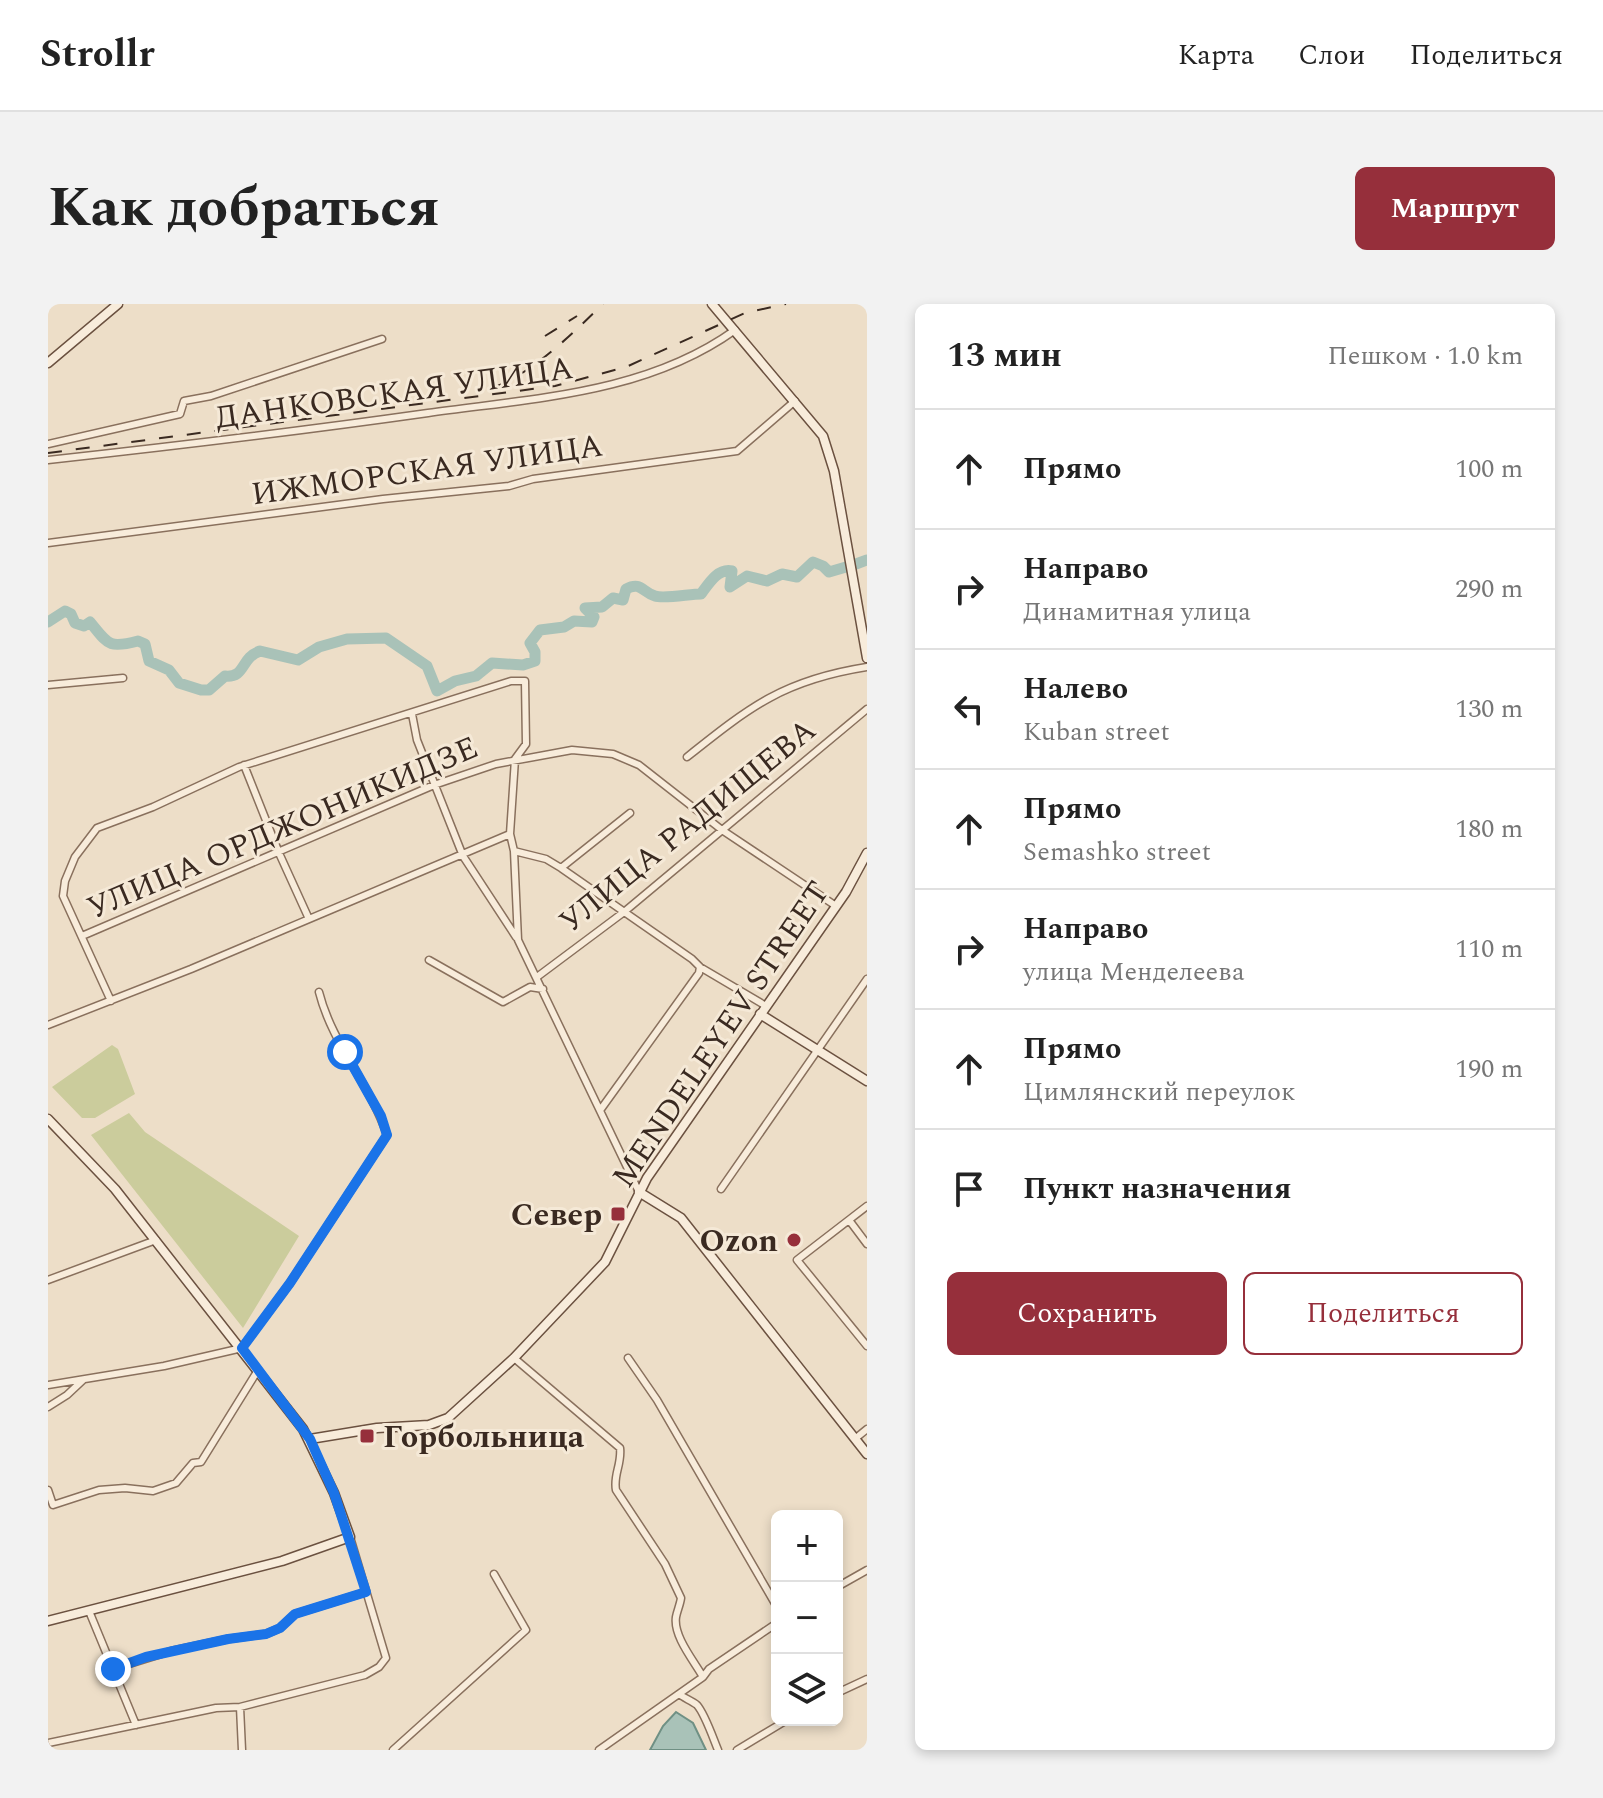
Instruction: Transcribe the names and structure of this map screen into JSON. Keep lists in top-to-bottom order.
{
  "streets": {
    "street": [
      "ДАНКОВСКАЯ УЛИЦА",
      "ИЖМОРСКАЯ УЛИЦА",
      "УЛИЦА РАДИЩЕВА",
      "УЛИЦА ОРДЖОНИКИДЗЕ",
      "MENDELEYEV STREET"
    ]
  },
  "crossings": [
    ["УЛИЦА РАДИЩЕВА", "УЛИЦА ОРДЖОНИКИДЗЕ"],
    ["УЛИЦА ОРДЖОНИКИДЗЕ", "MENDELEYEV STREET"]
  ],
  "places": {
    "transit": ["Север", "Горбольница"],
    "other": ["Ozon"]
  },
  "page": {
    "header": "Strollr",
    "nav": ["Карта", "Слои", "Поделиться"],
    "title": "Как добраться",
    "buttons": [
      "Маршрут",
      ["Сохранить", "Поделиться"]
    ],
    "heading": ["13 мин", "Пешком · 1.0 km"],
    "list": [
      ["Прямо", "100 m"],
      ["Направо", "Динамитная улица", "290 m"],
      ["Налево", "Kuban street", "130 m"],
      ["Прямо", "Semashko street", "180 m"],
      ["Направо", "улица Менделеева", "110 m"],
      ["Прямо", "Цимлянский переулок", "190 m"],
      "Пункт назначения"
    ],
    "map_buttons": ["+", "−"]
  }
}
